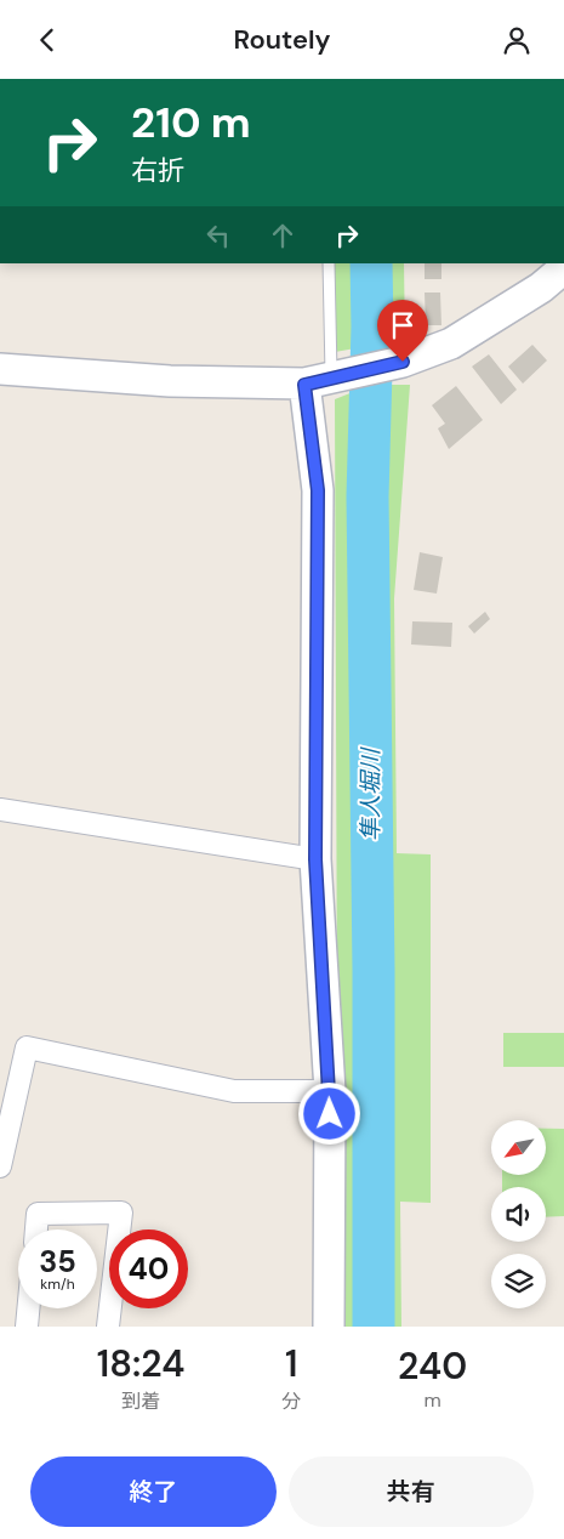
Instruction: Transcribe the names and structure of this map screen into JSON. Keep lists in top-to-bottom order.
{
  "water": ["隼人堀川"],
  "north": "bottom left",
  "page": {
    "header": "Routely",
    "turn": ["210 m", "右折"],
    "speed": "35 km/h",
    "limit": "40",
    "eta": [
      "18:24",
      "到着",
      "1",
      "分",
      "240",
      "m"
    ],
    "buttons": ["終了", "共有"]
  }
}
